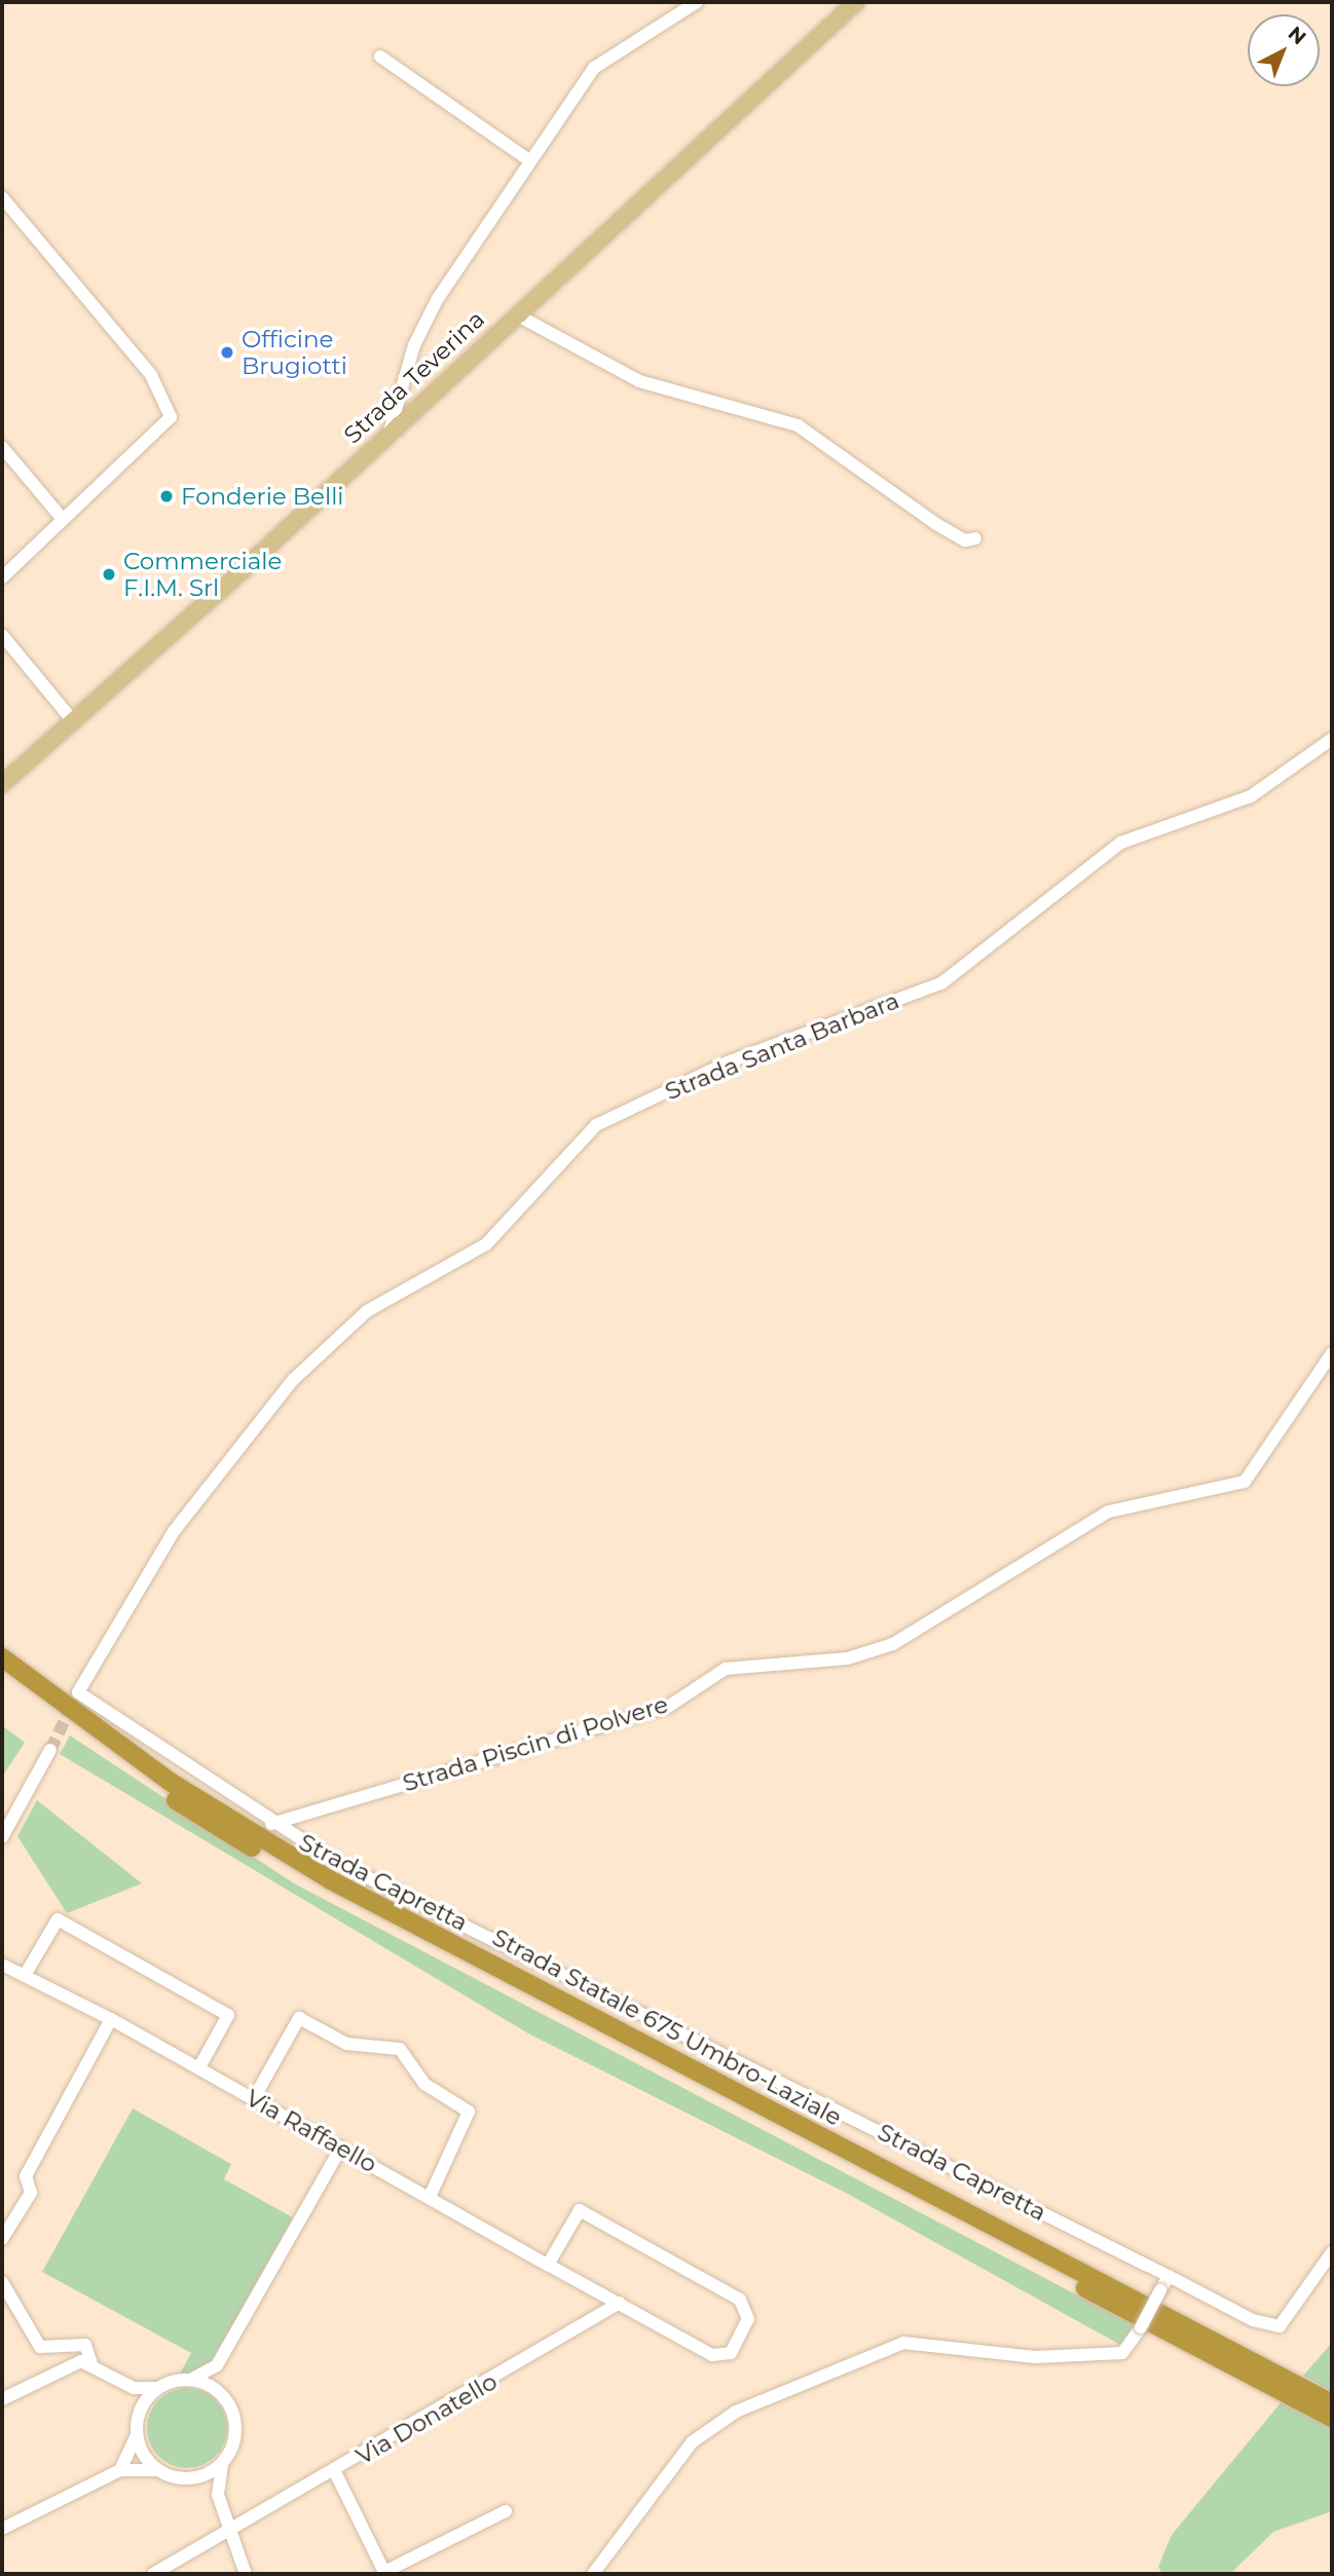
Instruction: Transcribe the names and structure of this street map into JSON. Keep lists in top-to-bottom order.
{
  "streets": {
    "highway": ["Strada Statale 675 Umbro-Laziale"],
    "main road": ["Strada Teverina"],
    "street": [
      "Strada Santa Barbara",
      "Strada Piscin di Polvere",
      "Strada Capretta",
      "Via Raffaello",
      "Via Donatello"
    ]
  },
  "crossings": [
    ["Strada Santa Barbara", "Strada Capretta"],
    ["Strada Piscin di Polvere", "Strada Capretta"],
    ["Via Raffaello", "Via Donatello"]
  ],
  "places": ["Officine Brugiotti", "Fonderie Belli", "Commerciale F.I.M. Srl"],
  "north": "top right"
}
